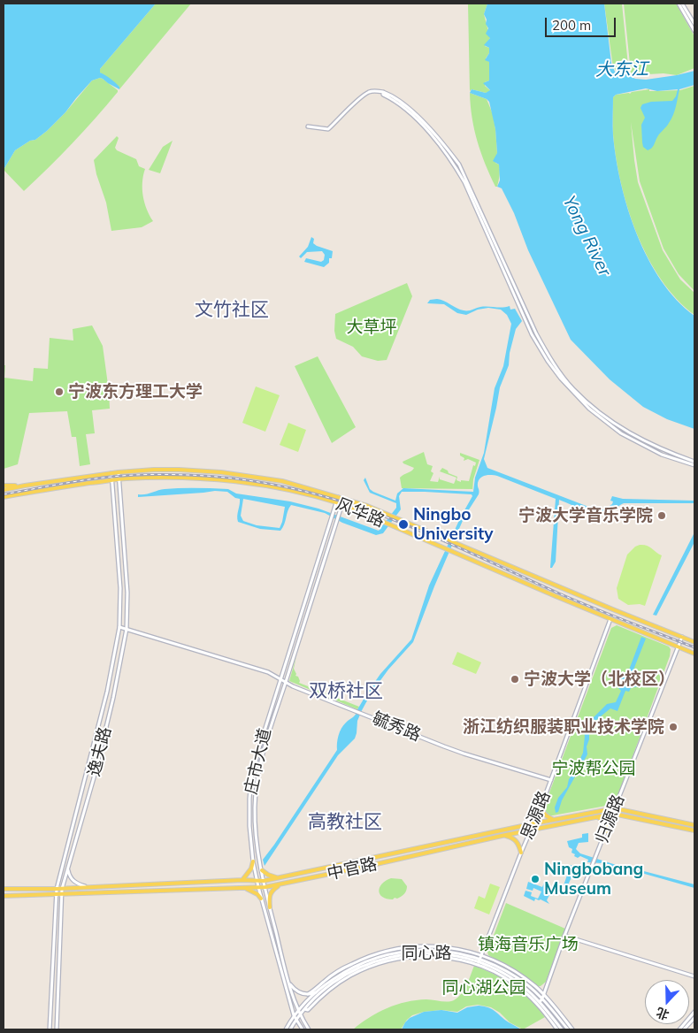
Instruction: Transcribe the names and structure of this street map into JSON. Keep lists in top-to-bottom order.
{
  "streets": {
    "main road": ["风华路", "中官路"],
    "street": [
      "毓秀路",
      "逸夫路",
      "庄市大道",
      "思源路",
      "归源路",
      "同心路"
    ]
  },
  "crossings": [
    ["风华路", "逸夫路"],
    ["风华路", "庄市大道"],
    ["风华路", "思源路"],
    ["风华路", "归源路"],
    ["毓秀路", "逸夫路"],
    ["毓秀路", "庄市大道"],
    ["毓秀路", "思源路"],
    ["逸夫路", "中官路"],
    ["庄市大道", "中官路"],
    ["庄市大道", "同心路"],
    ["思源路", "中官路"],
    ["思源路", "同心路"],
    ["归源路", "中官路"],
    ["归源路", "同心路"]
  ],
  "districts": ["文竹社区", "双桥社区", "高教社区"],
  "water": ["大东江", "Yong River"],
  "parks": [
    "大草坪",
    "宁波帮公园",
    "镇海音乐广场",
    "同心湖公园"
  ],
  "places": [
    "宁波东方理工大学",
    "宁波大学音乐学院",
    "Ningbo University",
    "宁波大学（北校区）",
    "浙江纺织服装职业技术学院",
    "Ningbobang Museum"
  ],
  "scale_bar": "200 m",
  "north": "bottom"
}
